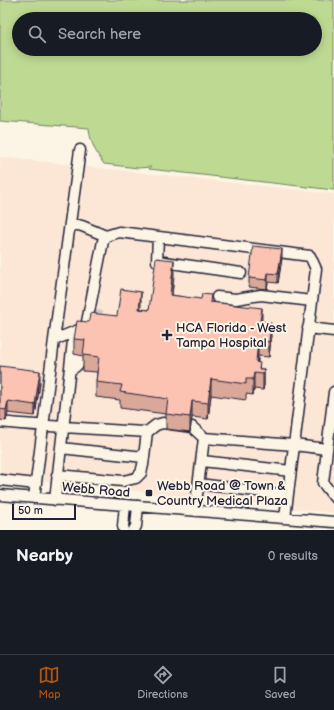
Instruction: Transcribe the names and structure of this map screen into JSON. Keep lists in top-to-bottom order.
{
  "streets": {
    "street": ["Webb Road"]
  },
  "places": {
    "health": ["HCA Florida - West Tampa Hospital"],
    "transit": ["Webb Road @ Town & Country Medical Plaza"]
  },
  "scale_bar": "50 m",
  "page": {
    "search": "Search here",
    "scale": "50 m",
    "heading": ["Nearby", "0 results"],
    "nav": ["Map", "Directions", "Saved"]
  }
}
